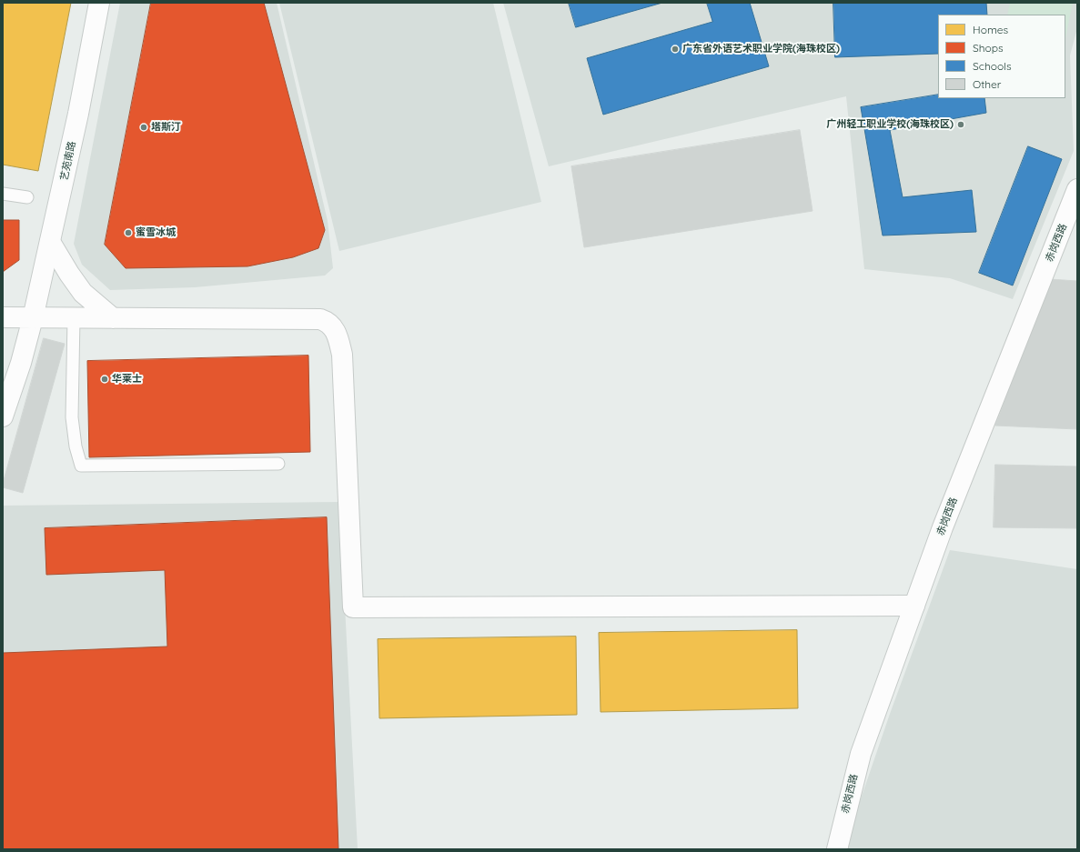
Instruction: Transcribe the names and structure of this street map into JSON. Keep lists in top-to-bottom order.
{
  "streets": {
    "street": ["艺苑南路", "赤岗西路"]
  },
  "places": [
    "广东省外语艺术职业学院(海珠校区)",
    "广州轻工职业学校(海珠校区)",
    "塔斯汀",
    "蜜雪冰城",
    "华莱士"
  ],
  "legend": [
    "Homes",
    "Shops",
    "Schools",
    "Other"
  ]
}
